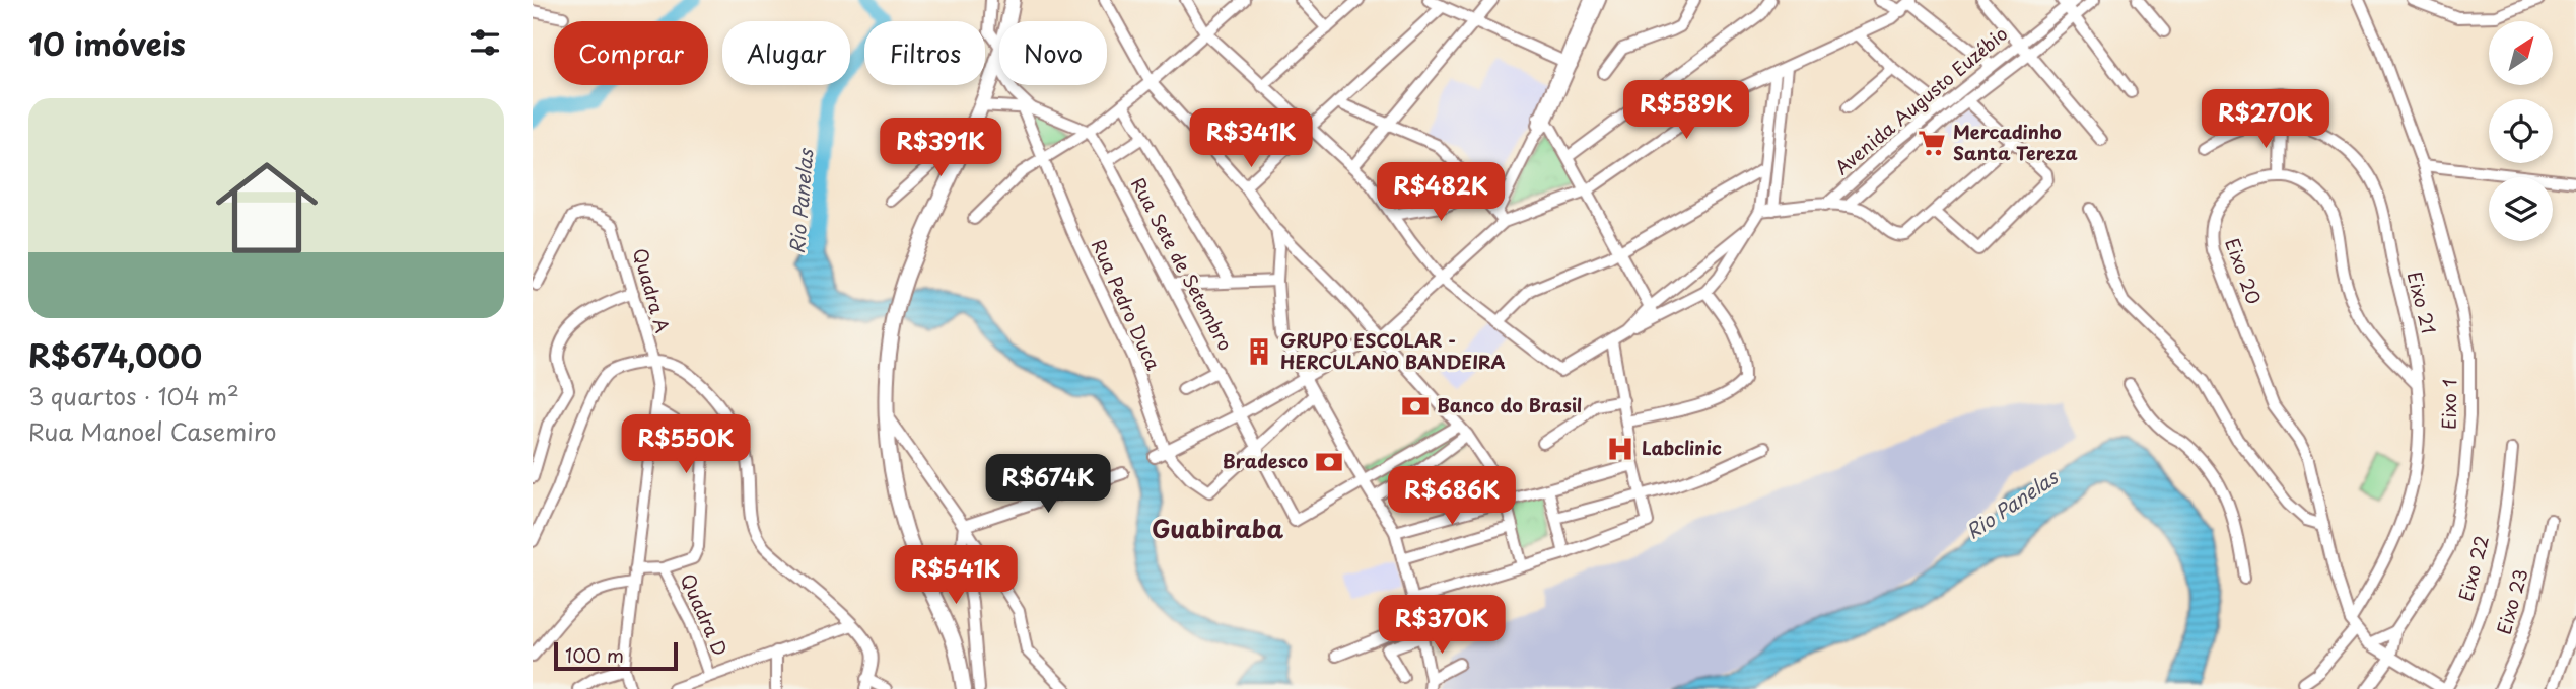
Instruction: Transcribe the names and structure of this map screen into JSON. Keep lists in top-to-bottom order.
{
  "streets": {
    "street": [
      "Avenida Augusto Euzébio",
      "Rua Sete de Setembro",
      "Eixo 20",
      "Quadra A",
      "Eixo 21",
      "Rua Pedro Duca",
      "Eixo 1",
      "Eixo 22",
      "Eixo 23",
      "Quadra D"
    ]
  },
  "crossings": [
    ["Rua Sete de Setembro", "Rua Pedro Duca"],
    ["Eixo 20", "Eixo 21"]
  ],
  "districts": ["Guabiraba"],
  "water": ["Rio Panelas"],
  "places": {
    "supermarket": ["Mercadinho Santa Tereza"],
    "building": ["GRUPO ESCOLAR - HERCULANO BANDEIRA"],
    "bank": ["Banco do Brasil", "Bradesco"],
    "hospital": ["Labclinic"]
  },
  "scale_bar": "100 m",
  "north": "top right",
  "page": {
    "heading": "10 imóveis",
    "chip": [
      "Comprar",
      "Alugar",
      "Filtros",
      "Novo"
    ],
    "price": [
      "R$589K",
      "R$270K",
      "R$341K",
      "R$391K",
      "R$482K",
      "R$550K",
      "R$674K",
      "R$686K",
      "R$541K",
      "R$370K"
    ],
    "list": [
      {
        "name": "R$674,000",
        "note": "3 quartos · 104 m² · Rua Manoel Casemiro"
      }
    ],
    "scale": "100 m"
  }
}
